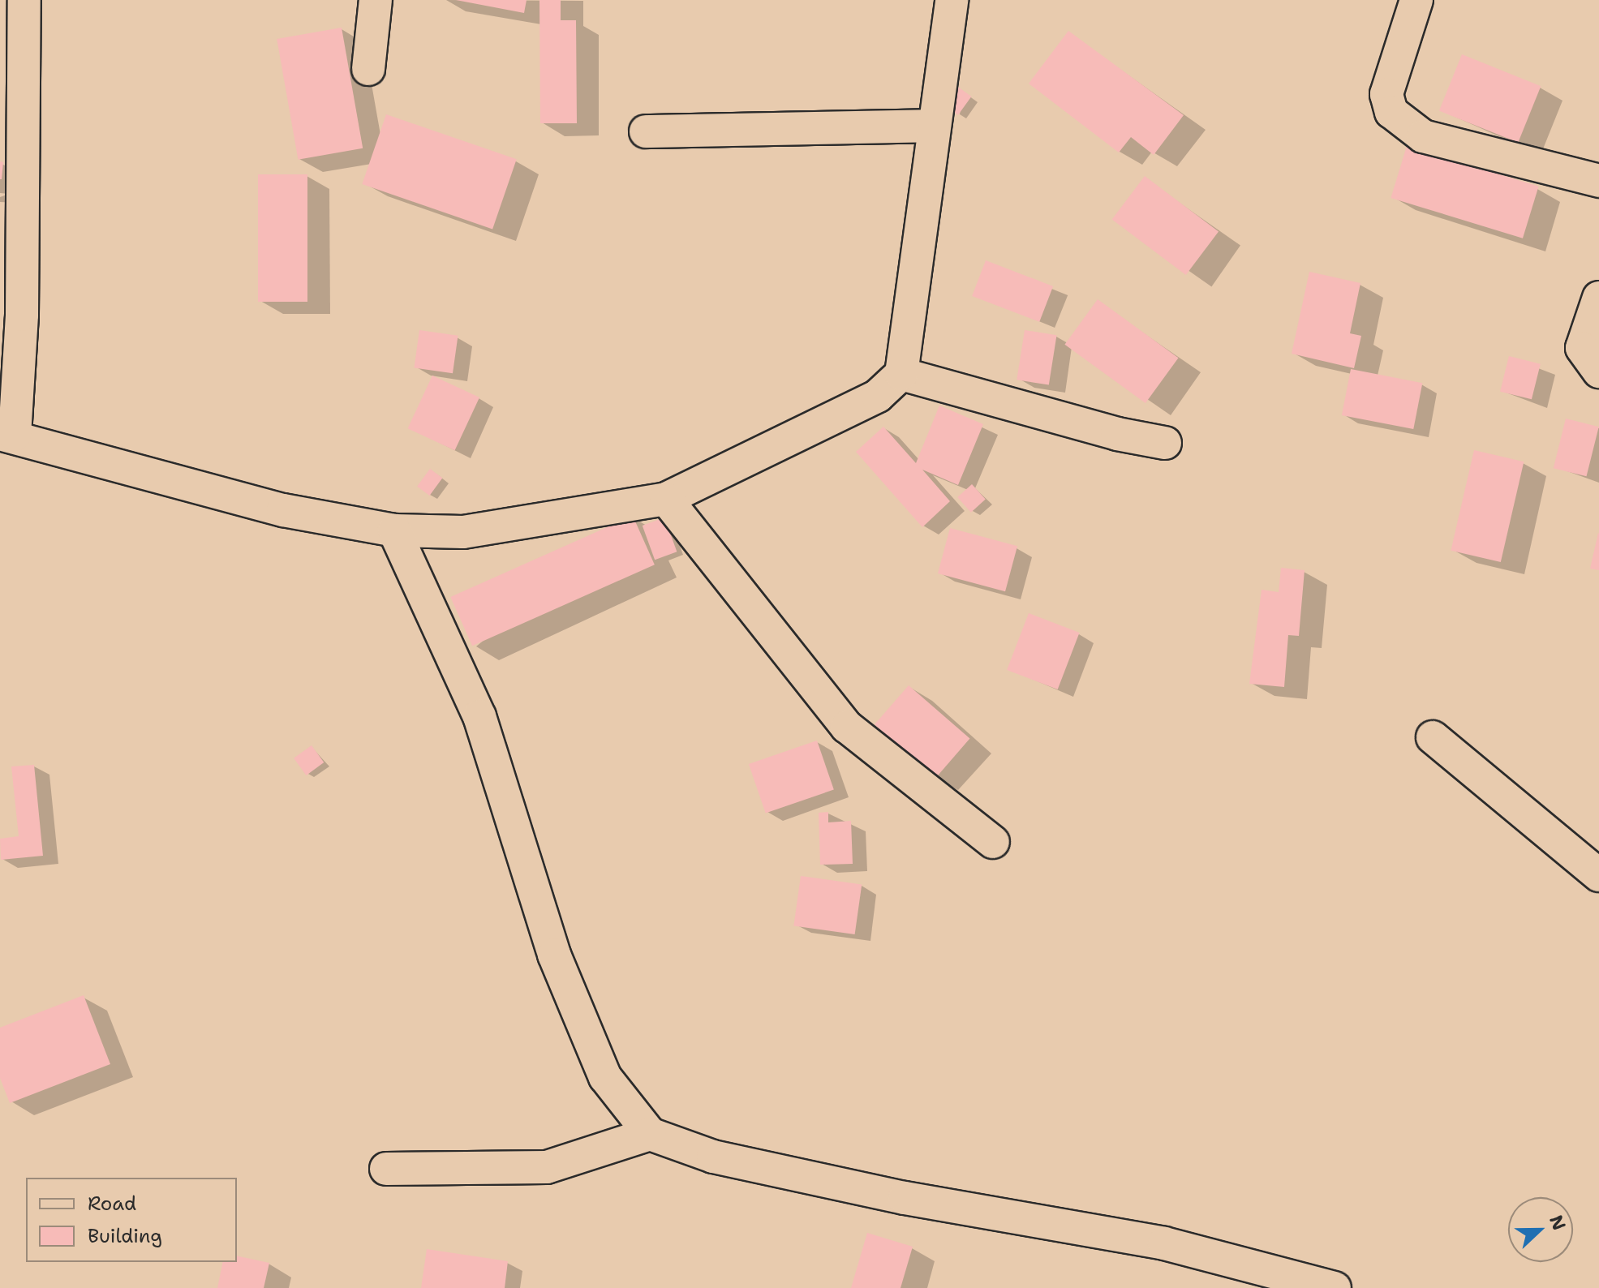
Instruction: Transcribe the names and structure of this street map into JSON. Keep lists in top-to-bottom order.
{
  "legend": ["Road", "Building"],
  "north": "right"
}
